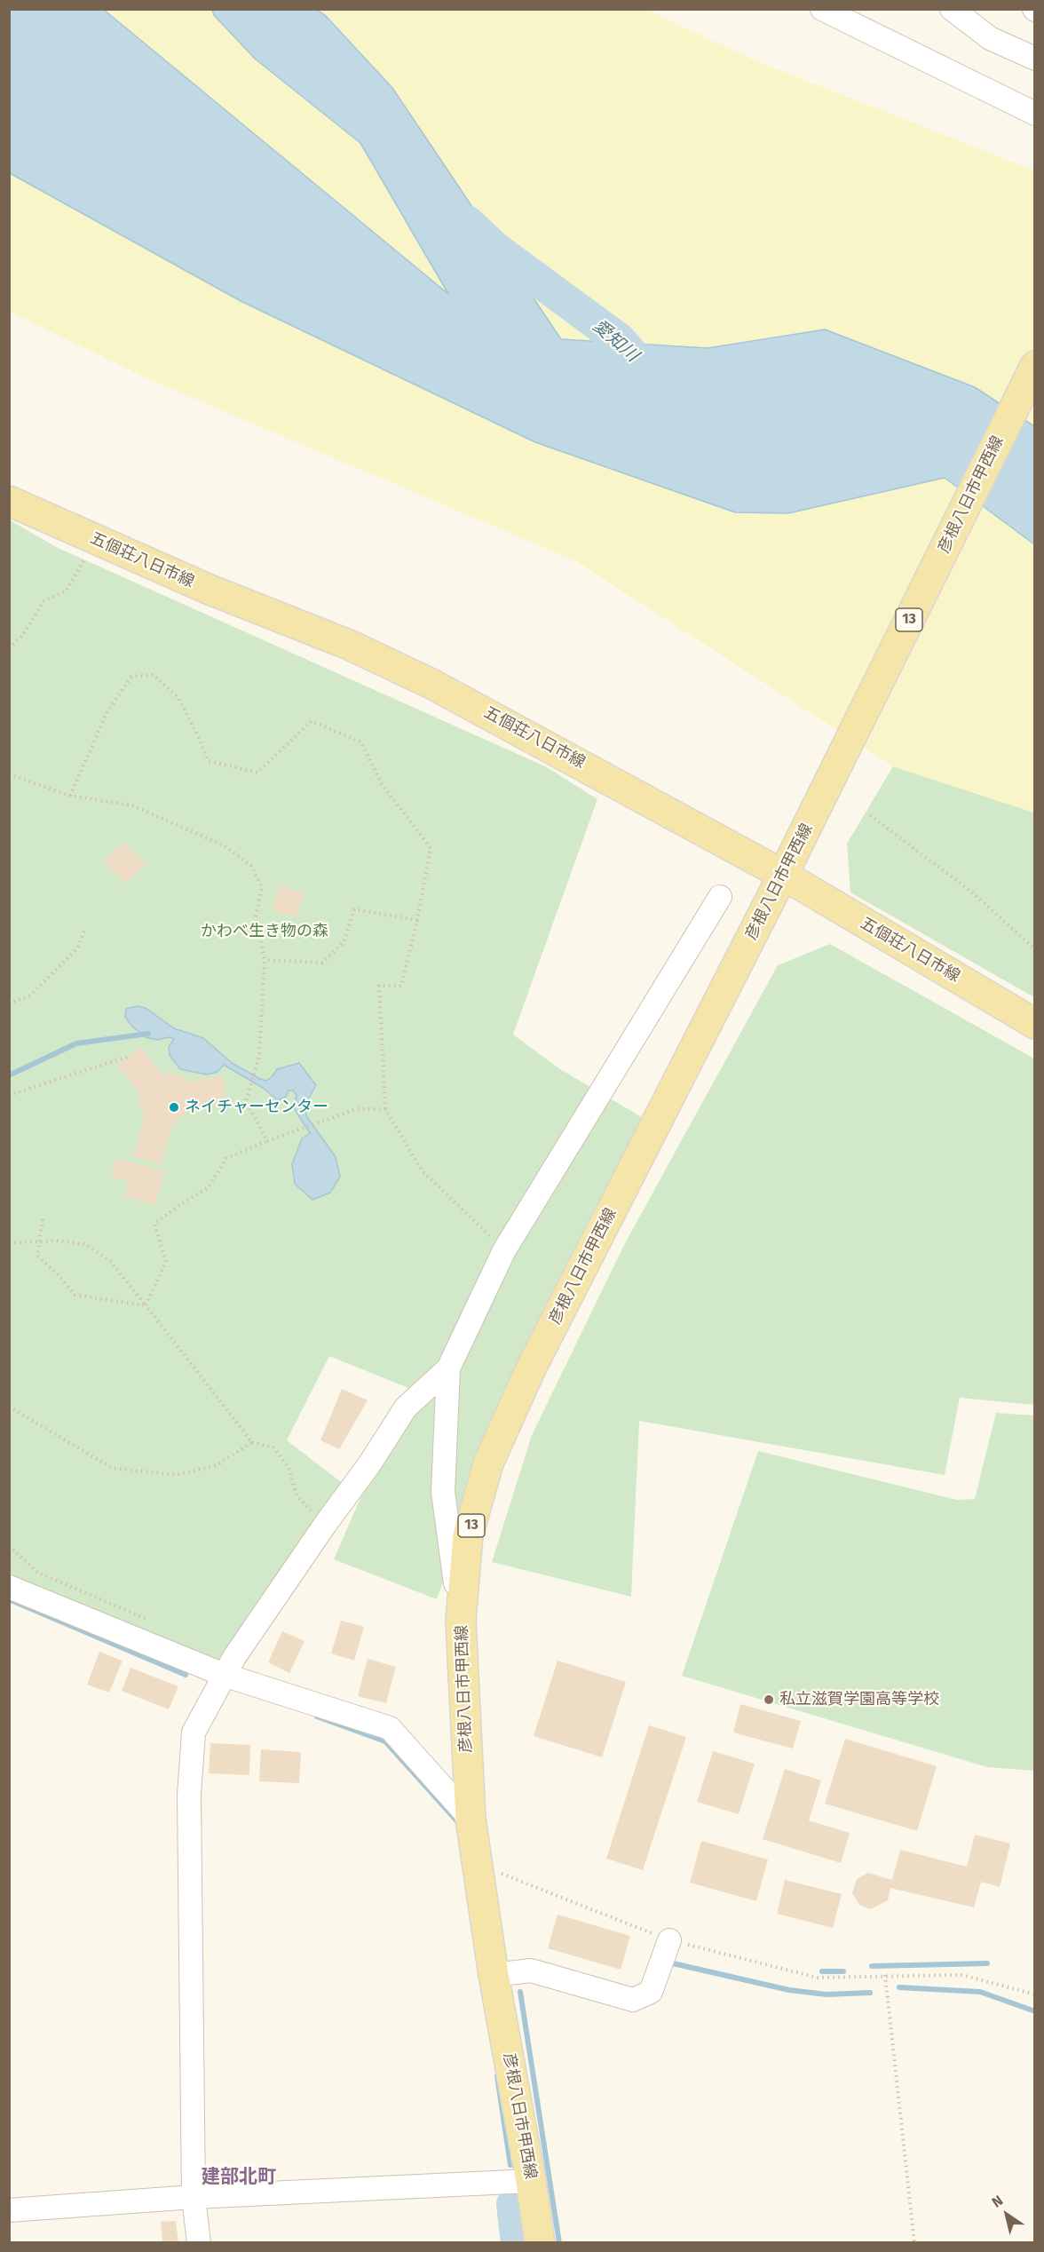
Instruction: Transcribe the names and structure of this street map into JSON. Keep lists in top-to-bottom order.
{
  "streets": {
    "main road": ["彦根八日市甲西線", "五個荘八日市線", "13"]
  },
  "crossings": [
    ["彦根八日市甲西線", "五個荘八日市線"]
  ],
  "districts": ["建部北町"],
  "water": ["愛知川"],
  "parks": ["かわべ生き物の森"],
  "places": ["ネイチャーセンター", "私立滋賀学園高等学校"],
  "north": "top left"
}
